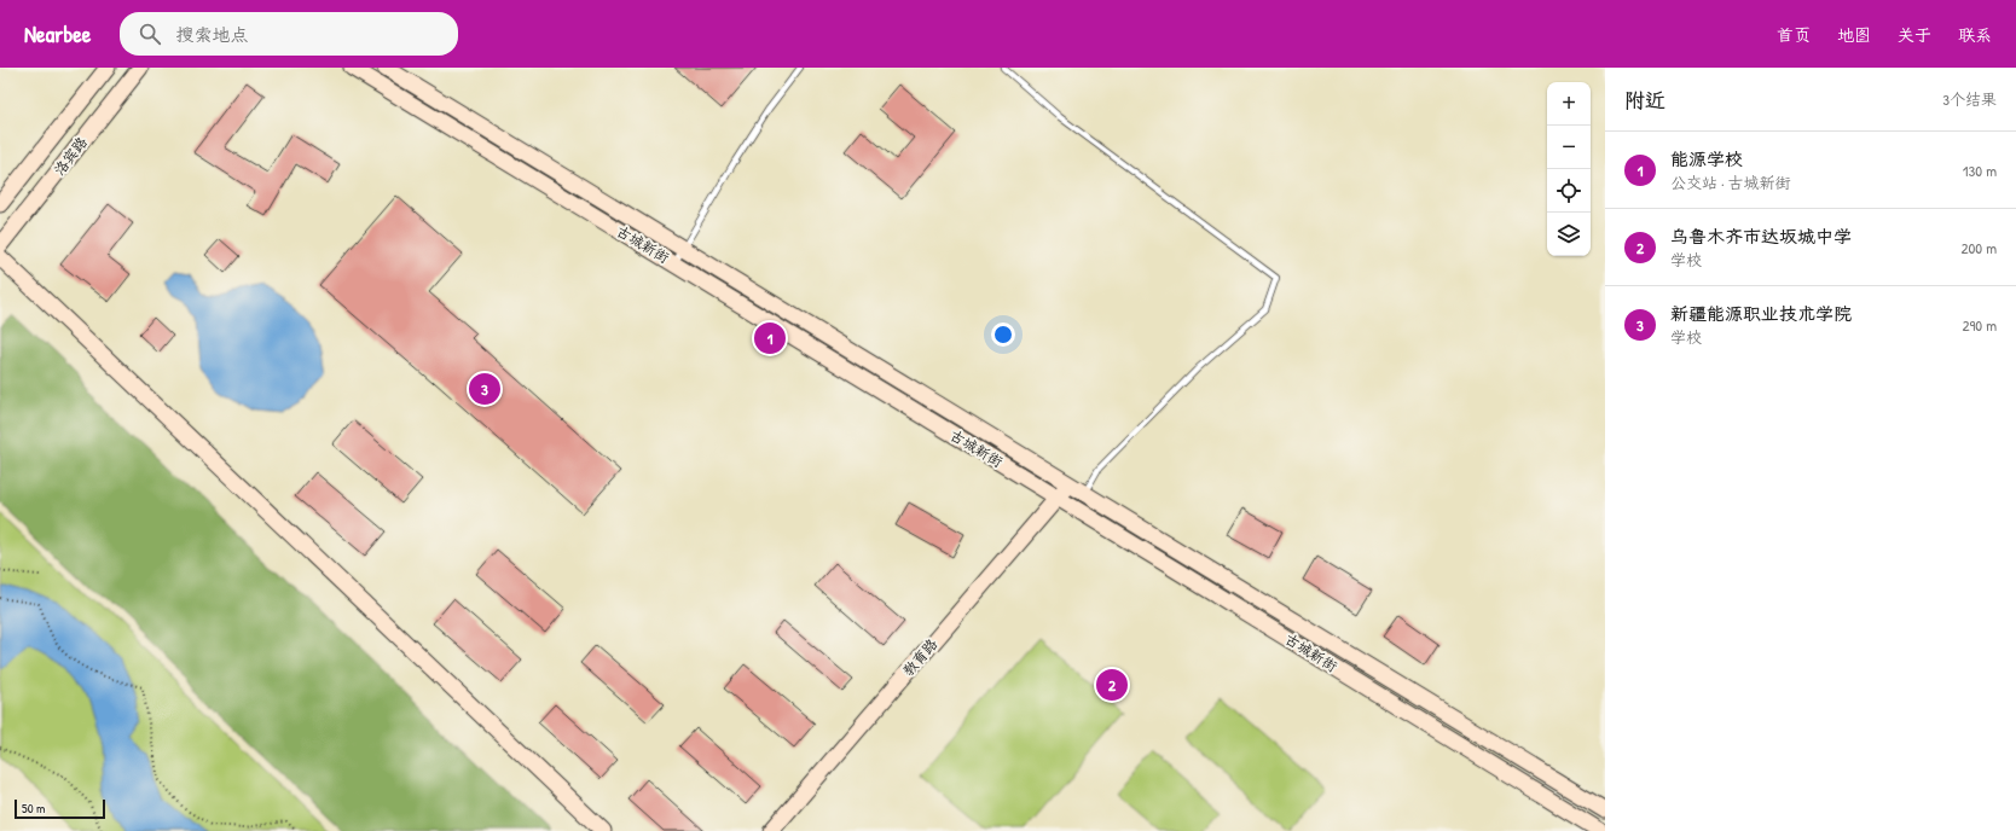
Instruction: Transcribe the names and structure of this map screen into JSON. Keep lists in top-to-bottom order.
{
  "streets": {
    "main road": ["洛宾路", "古城新街", "教育路"]
  },
  "crossings": [
    ["古城新街", "教育路"]
  ],
  "scale_bar": "50 m",
  "page": {
    "header": "Nearbee",
    "search": "搜索地点",
    "nav": [
      "首页",
      "地图",
      "关于",
      "联系"
    ],
    "heading": ["附近", "3个结果"],
    "map_buttons": ["+", "−"],
    "list": [
      {
        "mark": "1",
        "name": "能源学校",
        "note": "公交站 · 古城新街",
        "value": "130 m"
      },
      {
        "mark": "2",
        "name": "乌鲁木齐市达坂城中学",
        "note": "学校",
        "value": "200 m"
      },
      {
        "mark": "3",
        "name": "新疆能源职业技术学院",
        "note": "学校",
        "value": "290 m"
      }
    ],
    "pins": ["1", "3", "2"],
    "scale": "50 m"
  }
}
